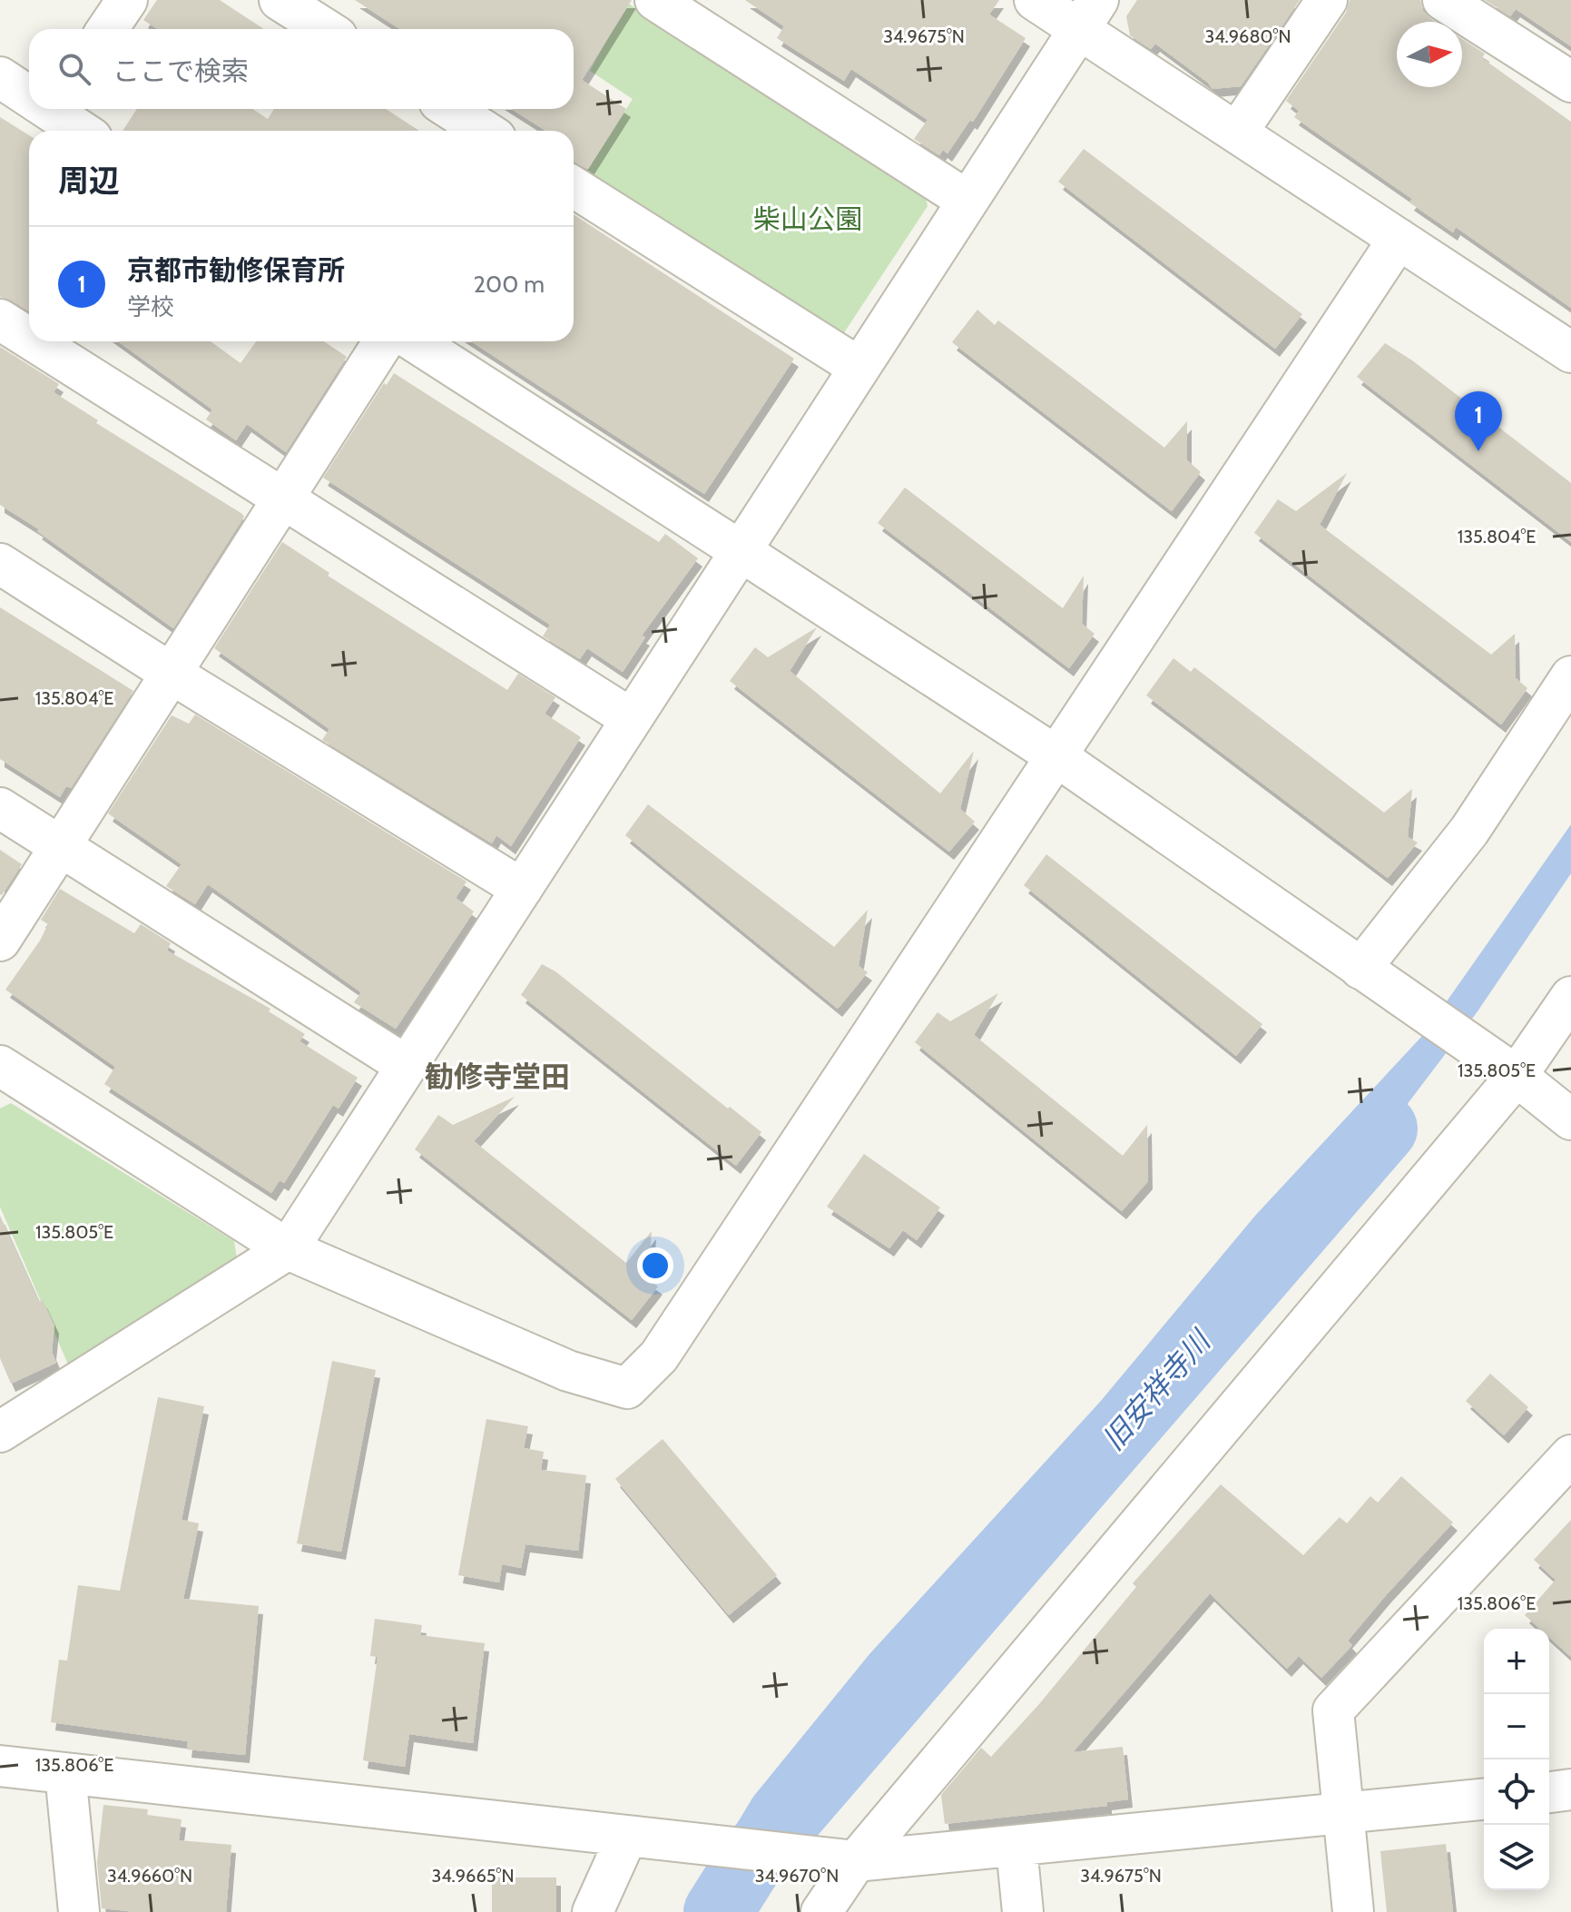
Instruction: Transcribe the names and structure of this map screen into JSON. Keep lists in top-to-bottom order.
{
  "districts": ["勧修寺堂田"],
  "water": ["旧安祥寺川"],
  "parks": ["柴山公園"],
  "north": "right",
  "page": {
    "search": "ここで検索",
    "heading": "周辺",
    "list": [
      {
        "mark": "1",
        "name": "京都市勧修保育所",
        "note": "学校",
        "value": "200 m"
      }
    ],
    "pins": "1",
    "map_buttons": ["+", "−"]
  },
  "coordinates": [
    "34.9675°N",
    "34.9680°N",
    "135.804°E",
    "135.805°E",
    "135.806°E",
    "34.9660°N",
    "34.9665°N",
    "34.9670°N"
  ]
}
